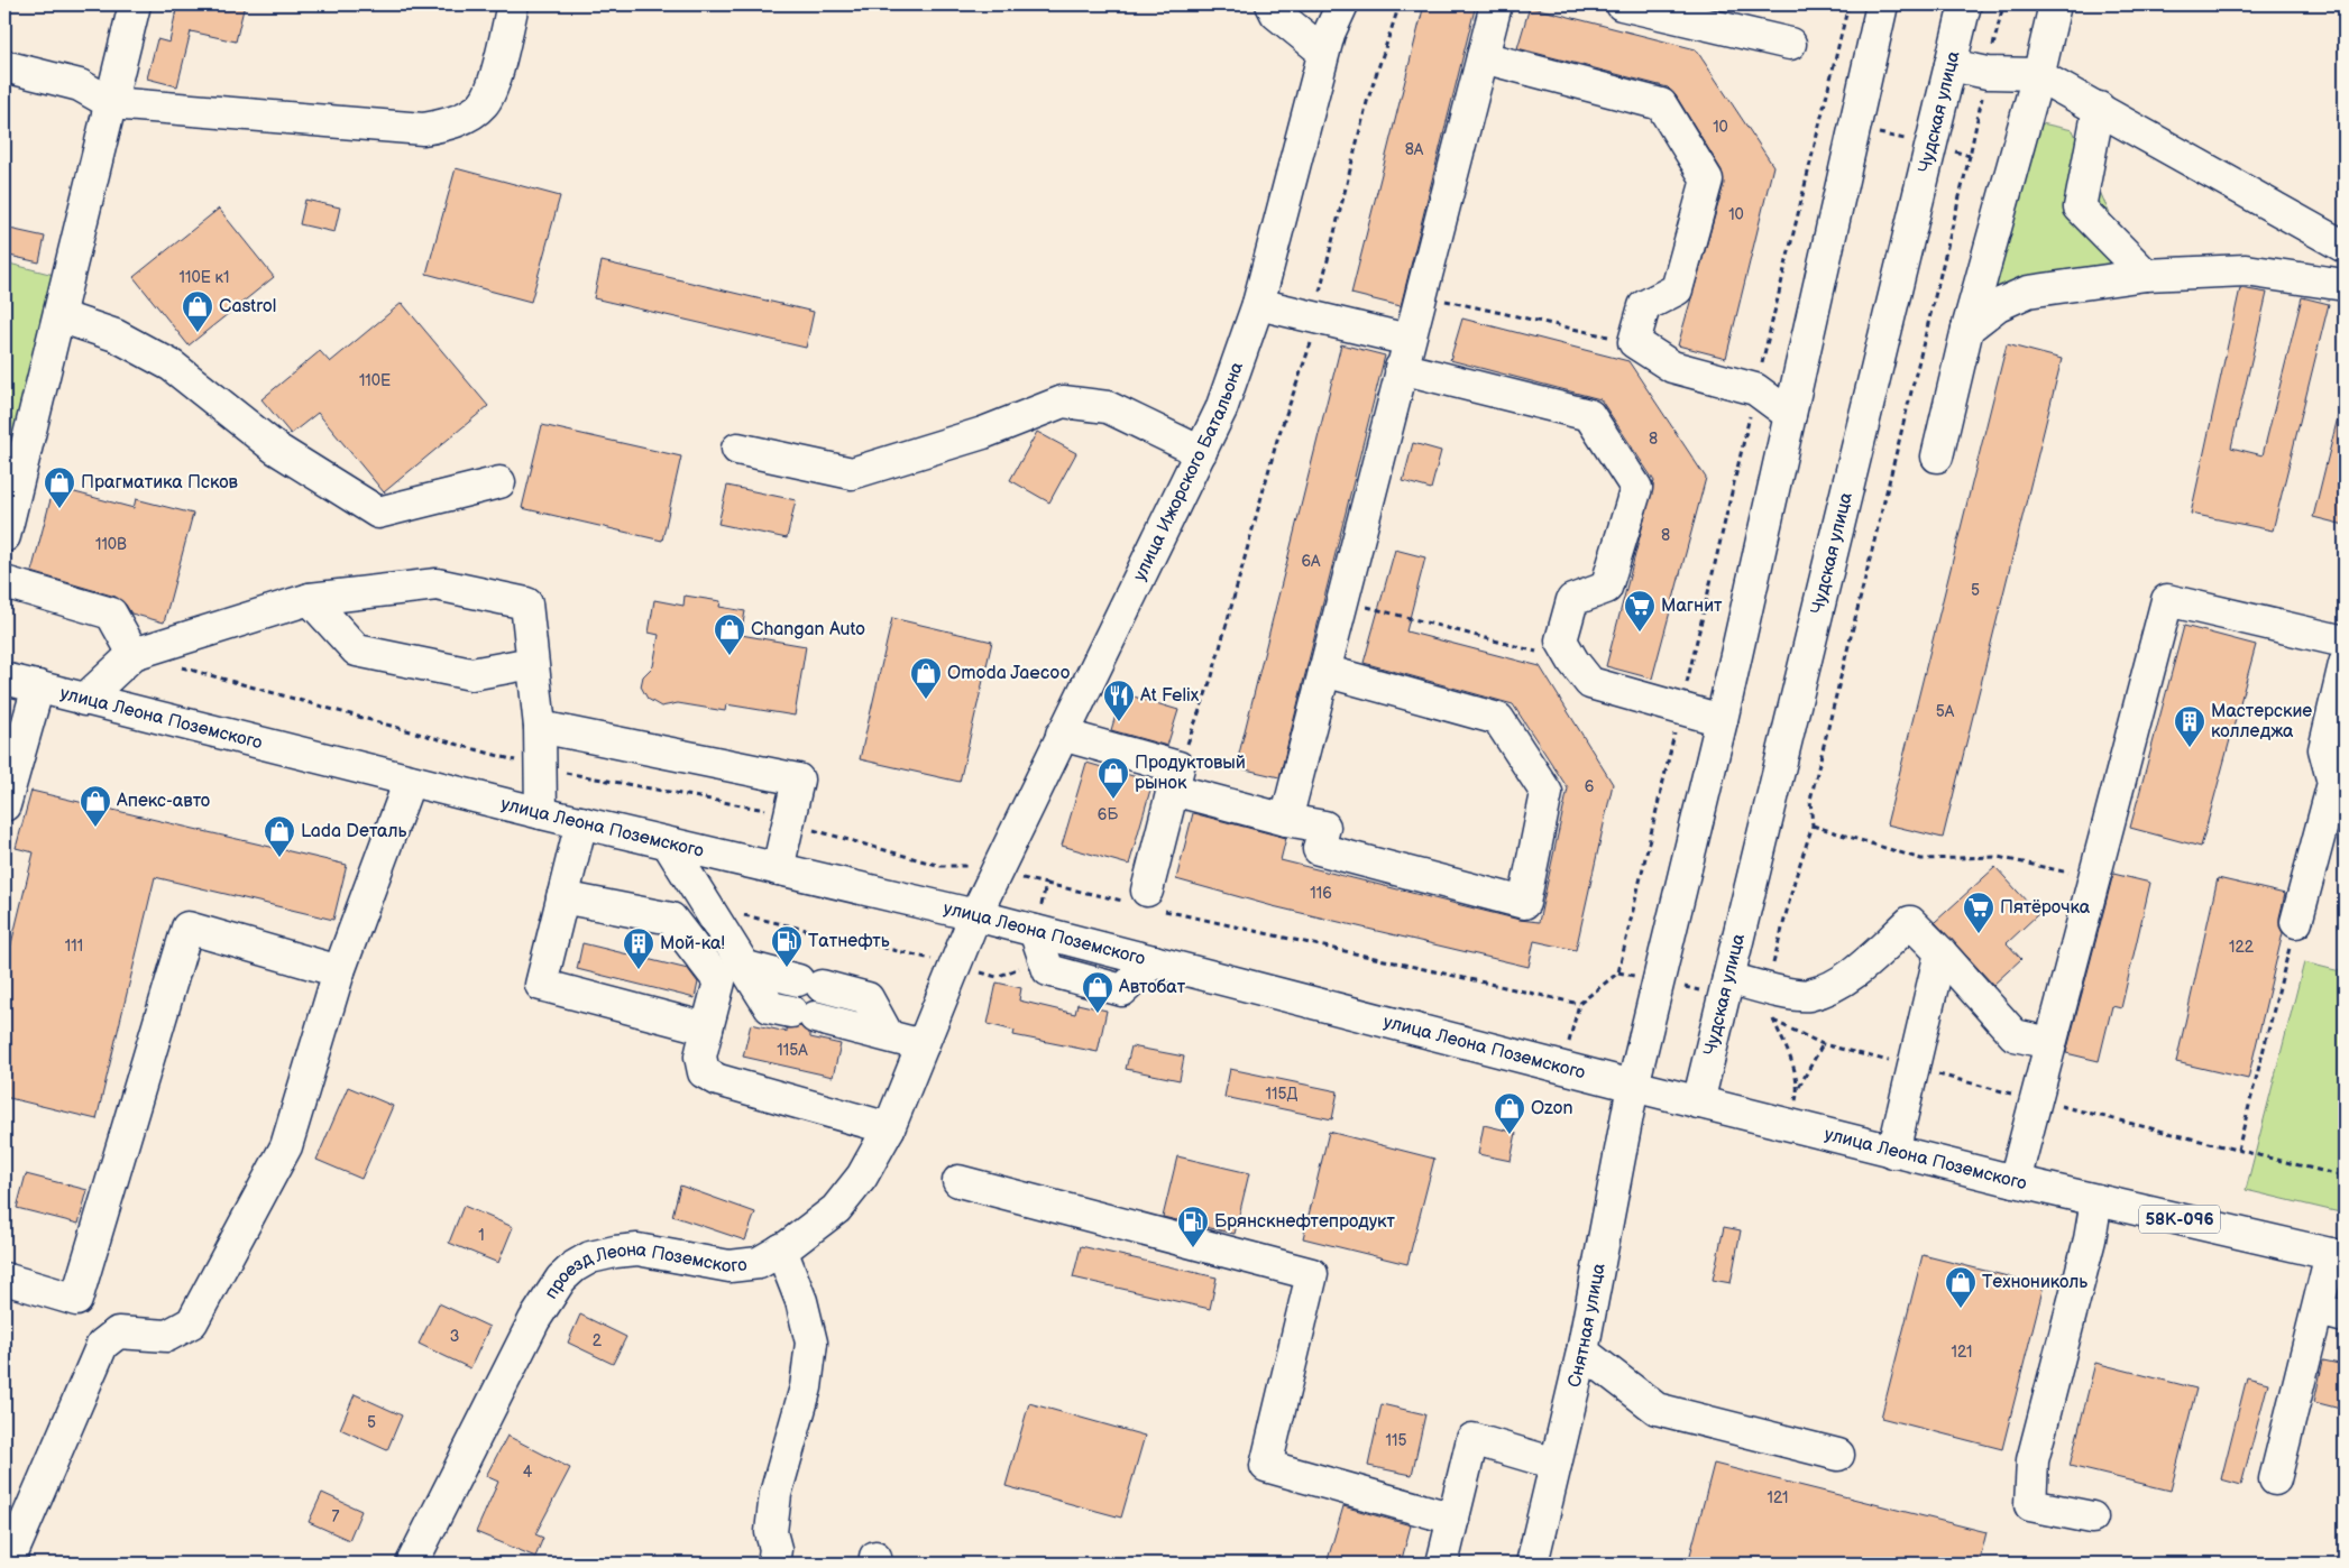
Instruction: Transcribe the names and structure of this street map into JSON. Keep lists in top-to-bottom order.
{
  "streets": {
    "main road": [
      "Чудская улица",
      "улица Ижорского Батальона",
      "улица Леона Поземского",
      "58К-096",
      "проезд Леона Поземского",
      "Снятная улица"
    ]
  },
  "crossings": [
    ["Чудская улица", "улица Леона Поземского"],
    ["улица Ижорского Батальона", "улица Леона Поземского"],
    ["улица Ижорского Батальона", "проезд Леона Поземского"],
    ["улица Леона Поземского", "проезд Леона Поземского"],
    ["улица Леона Поземского", "Снятная улица"]
  ],
  "places": {
    "shop": [
      "Castrol",
      "Прагматика Псков",
      "Changan Auto",
      "Omoda Jaecoo",
      "Продуктовый рынок",
      "Апекс-авто",
      "Lada Dеталь",
      "Автобат",
      "Ozon",
      "Технониколь"
    ],
    "supermarket": ["Магнит", "Пятёрочка"],
    "restaurant": ["At Felix"],
    "building": ["Мастерские колледжа", "Мой-ка!"],
    "fuel station": ["Татнефть", "Брянскнефтепродукт"]
  },
  "house_numbers": [
    "10",
    "8А",
    "10",
    "110Е к1",
    "110Е",
    "8",
    "8",
    "110В",
    "6А",
    "5",
    "5А",
    "6",
    "6Б",
    "116",
    "111",
    "122",
    "115А",
    "115Д",
    "1",
    "3",
    "2",
    "121",
    "5",
    "115",
    "4",
    "121",
    "7"
  ]
}
